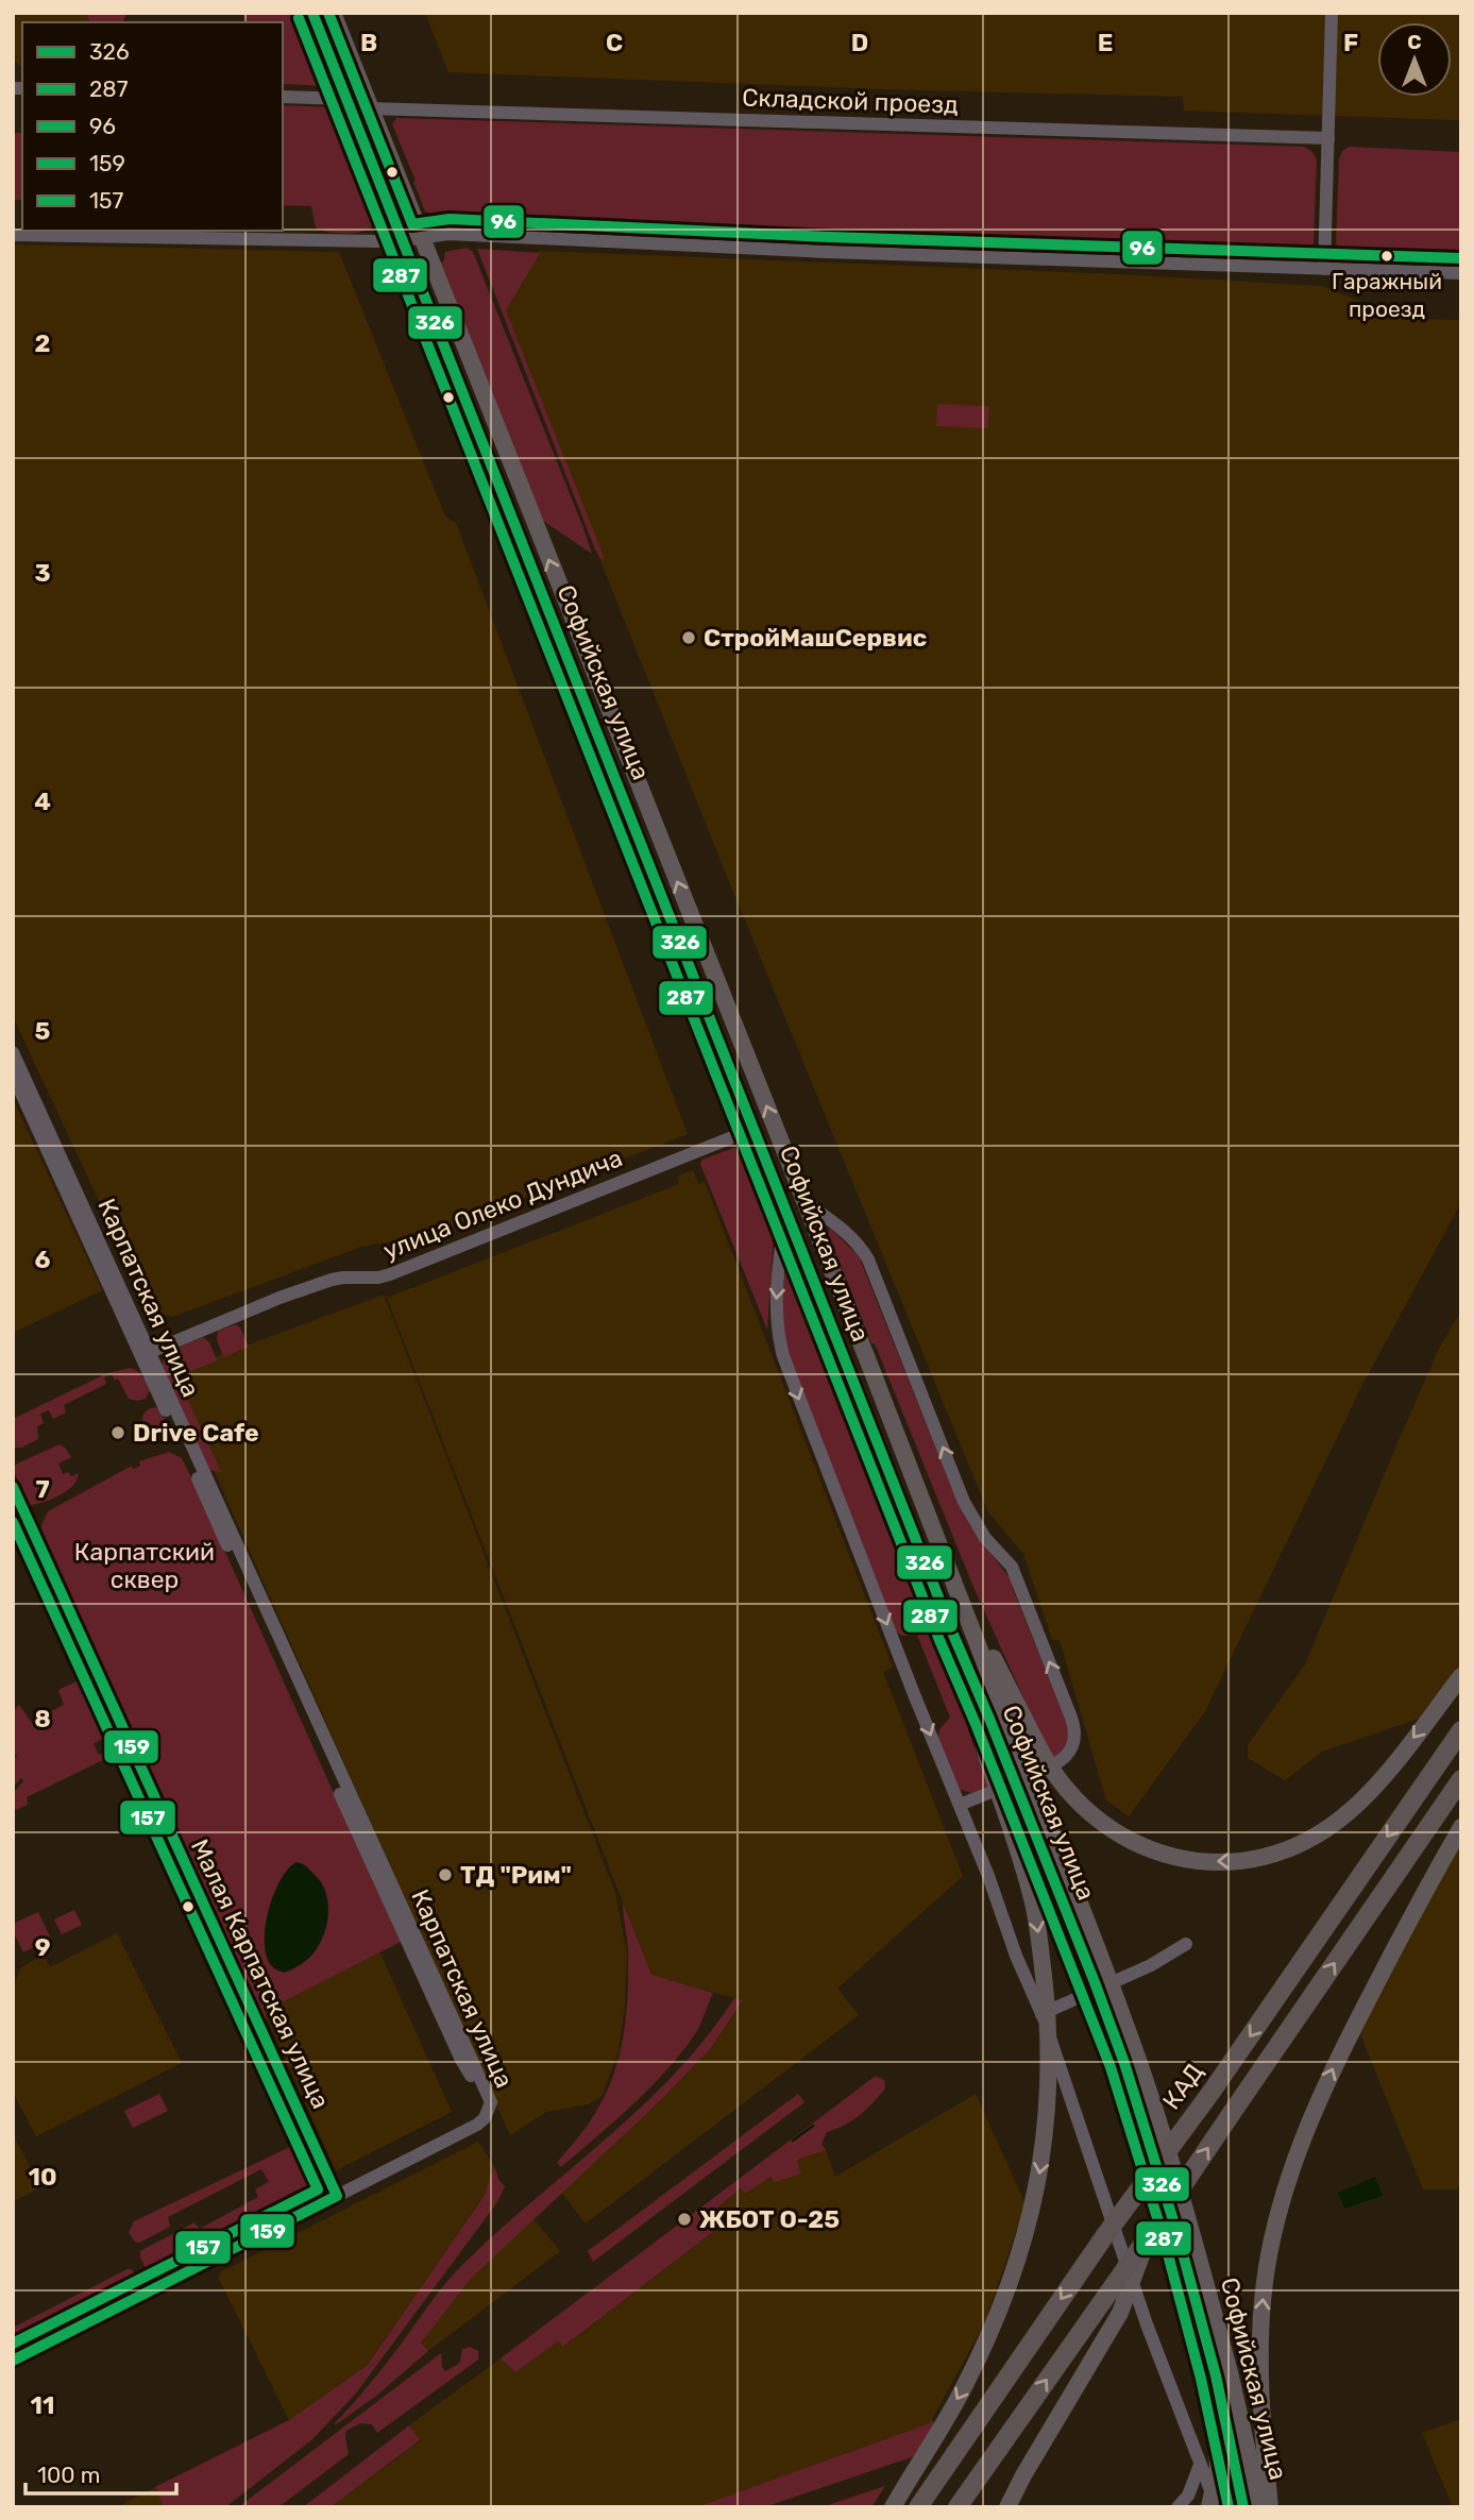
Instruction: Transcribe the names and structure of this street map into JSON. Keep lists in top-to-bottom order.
{
  "streets": {
    "highway": ["КАД"],
    "main road": ["Софийская улица"],
    "street": [
      "Складской проезд",
      "улица Олеко Дундича",
      "Карпатская улица",
      "Малая Карпатская улица"
    ]
  },
  "crossings": [
    ["Складской проезд", "Софийская улица"],
    ["Софийская улица", "улица Олеко Дундича"],
    ["улица Олеко Дундича", "Карпатская улица"],
    ["Карпатская улица", "Малая Карпатская улица"]
  ],
  "parks": ["Карпатский сквер"],
  "places": [
    "Гаражный проезд",
    "СтройМашСервис",
    "Drive Cafe",
    "ТД \"Рим\"",
    "ЖБОТ О-25"
  ],
  "lines": [
    "transit line 326",
    "transit line 96",
    "transit line 287",
    "transit line 159",
    "transit line 157"
  ],
  "legend": [
    "326",
    "287",
    "96",
    "159",
    "157"
  ],
  "scale_bar": "100 m",
  "north": "top",
  "grid": {
    "columns": [
      "B",
      "C",
      "D",
      "E",
      "F"
    ],
    "rows": [
      "2",
      "3",
      "4",
      "5",
      "6",
      "7",
      "8",
      "9",
      "10",
      "11"
    ]
  }
}
